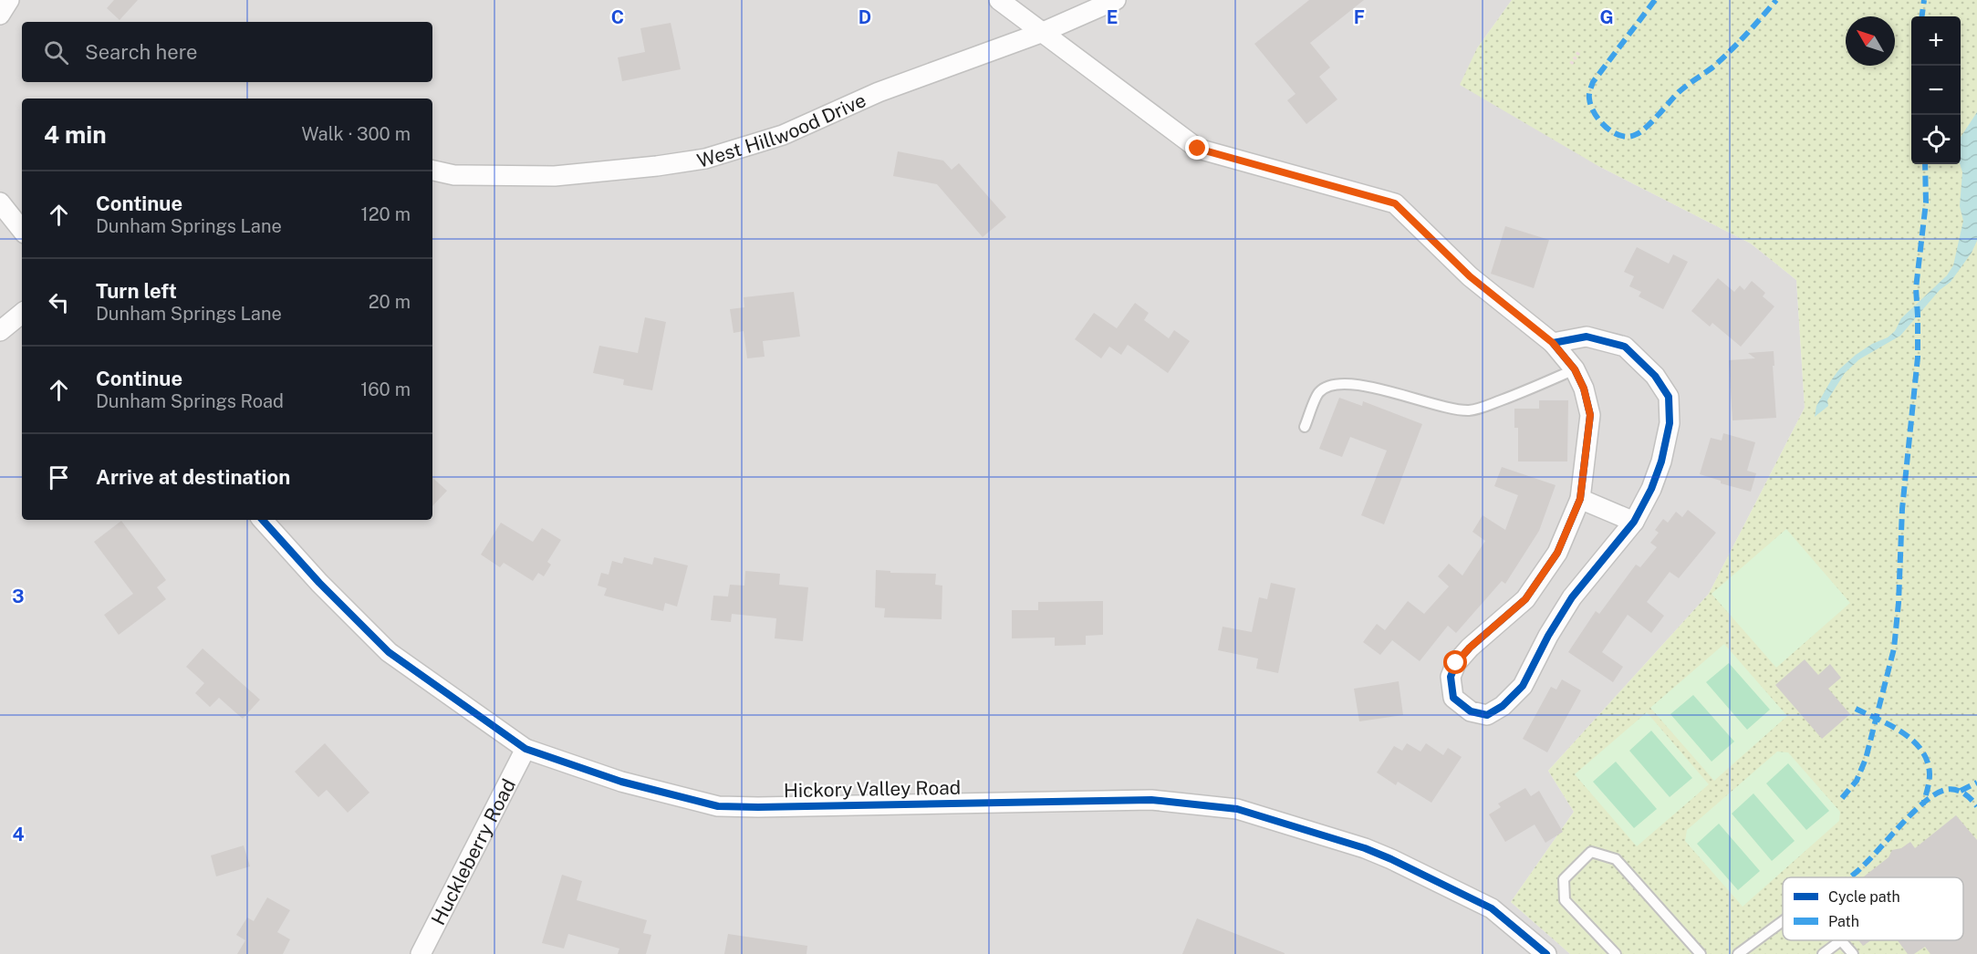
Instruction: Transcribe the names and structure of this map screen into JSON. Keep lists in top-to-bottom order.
{
  "streets": {
    "street": ["West Hillwood Drive", "Hickory Valley Road", "Huckleberry Road"]
  },
  "crossings": [
    ["Hickory Valley Road", "Huckleberry Road"]
  ],
  "legend": ["Cycle path", "Path"],
  "north": "top left",
  "page": {
    "map_buttons": ["+", "−"],
    "search": "Search here",
    "heading": ["4 min", "Walk · 300 m"],
    "list": [
      ["Continue", "Dunham Springs Lane", "120 m"],
      ["Turn left", "Dunham Springs Lane", "20 m"],
      ["Continue", "Dunham Springs Road", "160 m"],
      "Arrive at destination"
    ]
  },
  "grid": {
    "columns": [
      "C",
      "D",
      "E",
      "F",
      "G"
    ],
    "rows": ["3", "4"]
  }
}
